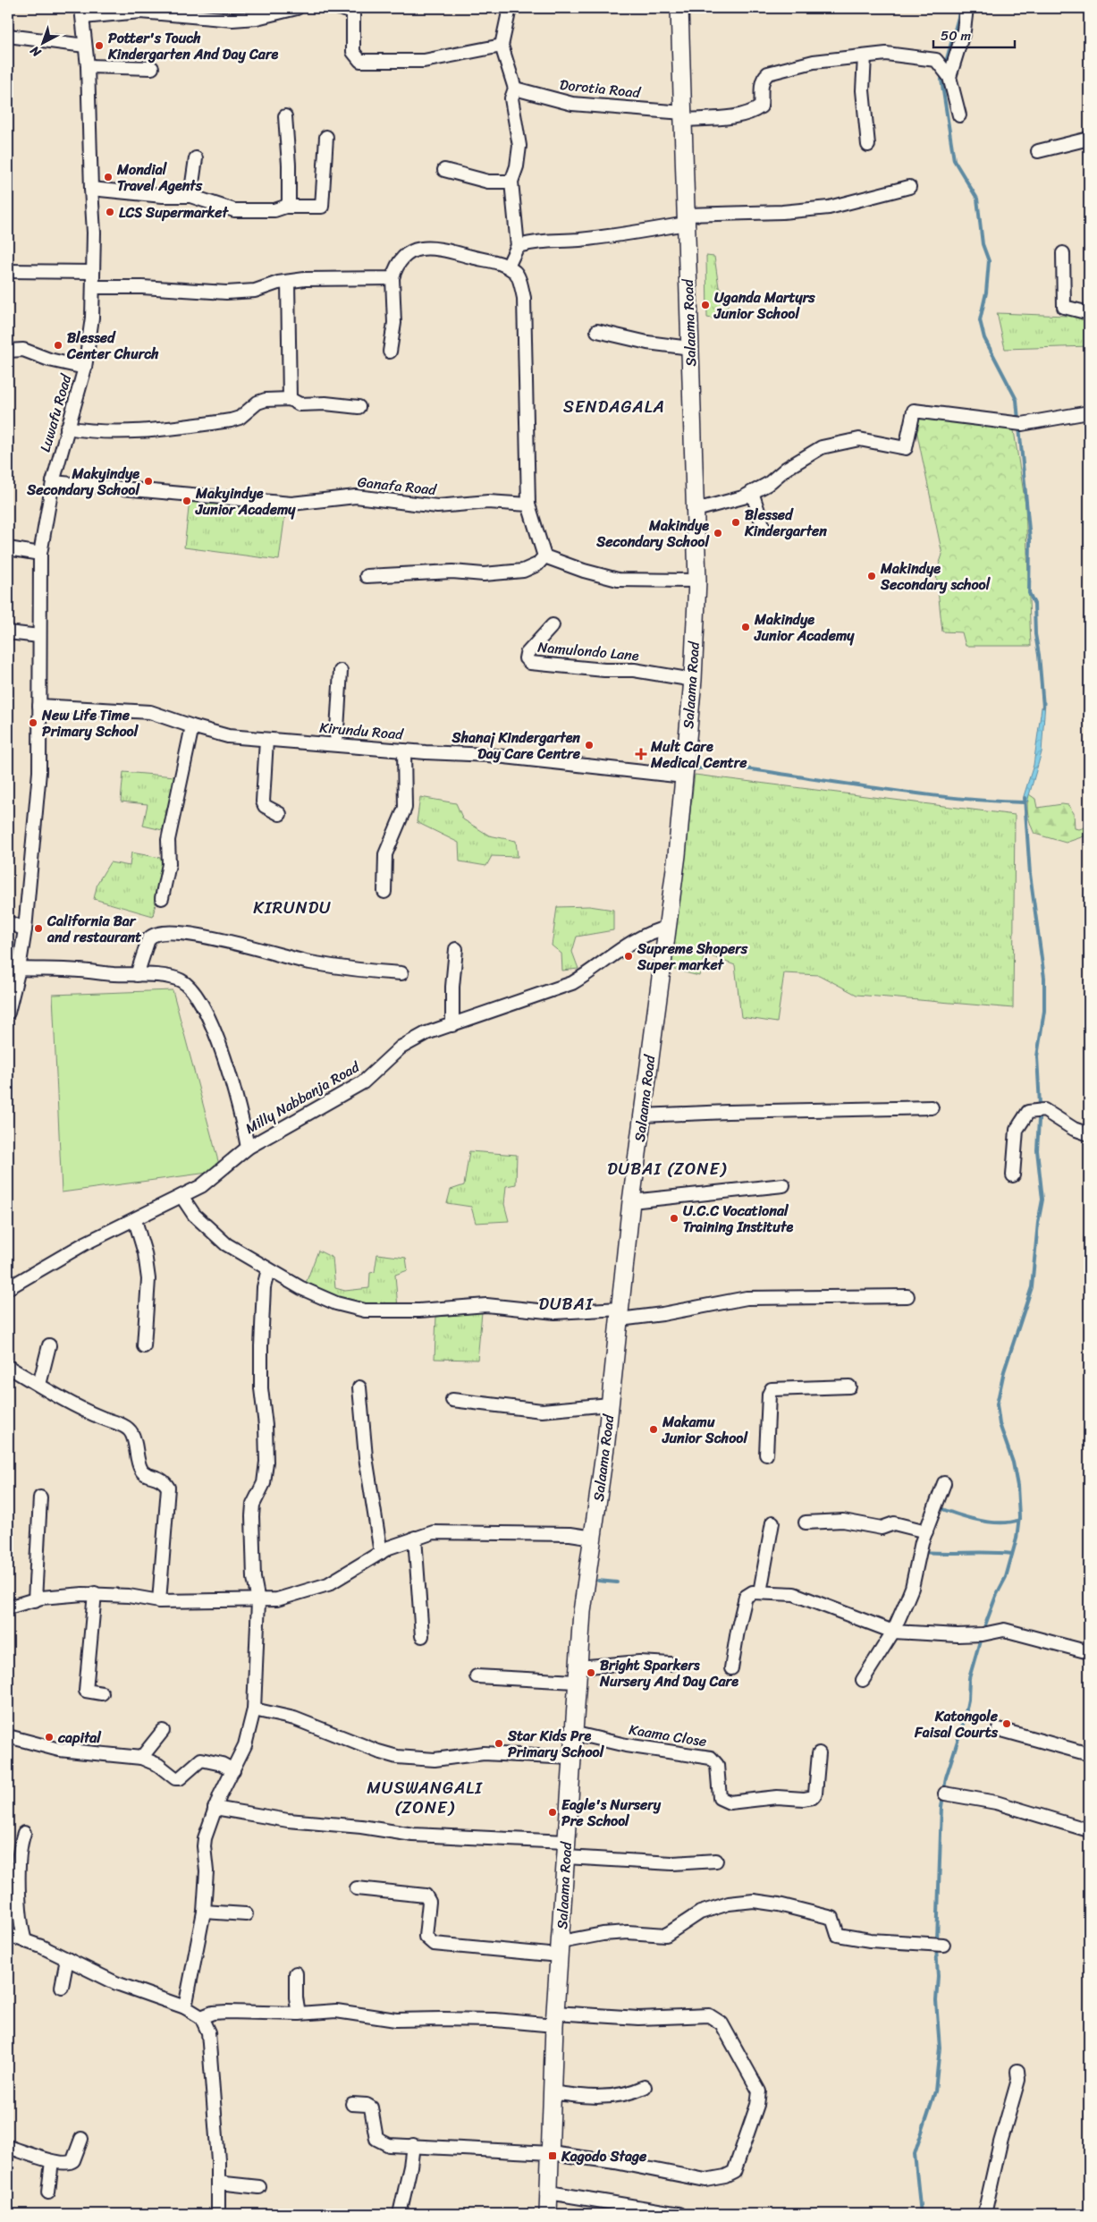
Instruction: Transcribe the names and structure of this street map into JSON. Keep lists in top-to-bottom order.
{
  "streets": {
    "main road": ["Salaama Road"],
    "street": [
      "Dorotia Road",
      "Luwafu Road",
      "Ganafa Road",
      "Namulondo Lane",
      "Kirundu Road",
      "Milly Nabbanja Road",
      "Kaama Close"
    ]
  },
  "crossings": [
    ["Dorotia Road", "Salaama Road"],
    ["Salaama Road", "Namulondo Lane"],
    ["Salaama Road", "Kirundu Road"],
    ["Salaama Road", "Milly Nabbanja Road"],
    ["Salaama Road", "Kaama Close"],
    ["Luwafu Road", "Ganafa Road"],
    ["Luwafu Road", "Kirundu Road"]
  ],
  "districts": [
    "SENDAGALA",
    "KIRUNDU",
    "DUBAI (ZONE)",
    "DUBAI",
    "MUSWANGALI (ZONE)"
  ],
  "places": {
    "other": [
      "Potter's Touch Kindergarten And Day Care",
      "Mondial Travel Agents",
      "LCS Supermarket",
      "Uganda Martyrs Junior School",
      "Blessed Center Church",
      "Makyindye Secondary School",
      "Makyindye Junior Academy",
      "Blessed Kindergarten",
      "Makindye Secondary School",
      "Makindye Secondary school",
      "Makindye Junior Academy",
      "New Life Time Primary School",
      "Shanaj Kindergarten Day Care Centre",
      "California Bar and restaurant",
      "Supreme Shopers Super market",
      "U.C.C Vocational Training Institute",
      "Makamu Junior School",
      "Bright Sparkers Nursery And Day Care",
      "Katongole Faisal Courts",
      "capital",
      "Star Kids Pre Primary School",
      "Eagle's Nursery Pre School"
    ],
    "health": ["Mult Care Medical Centre"],
    "transit": ["Kagodo Stage"]
  },
  "scale_bar": "50 m",
  "north": "bottom left"
}
